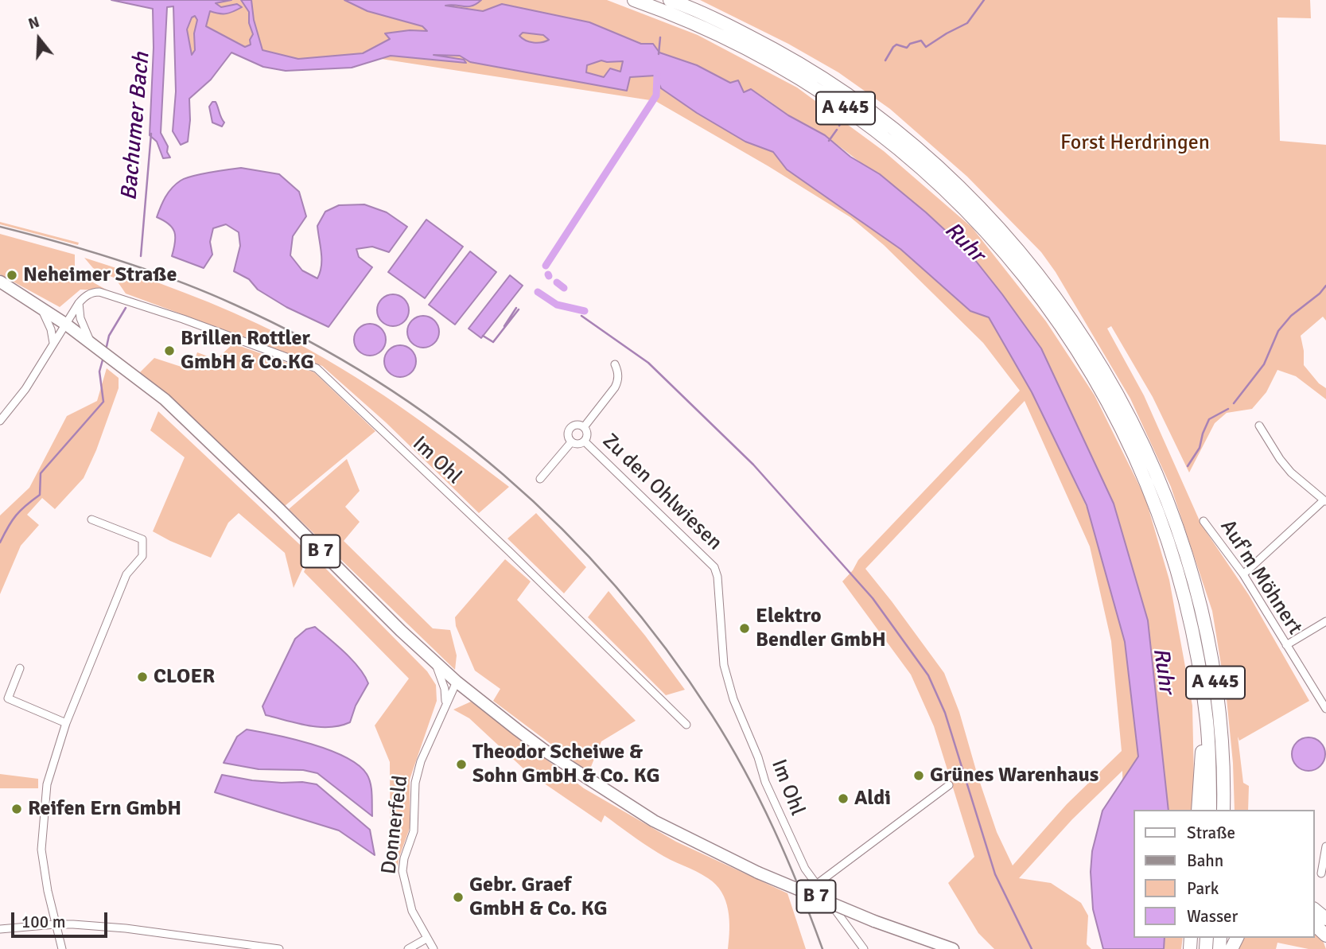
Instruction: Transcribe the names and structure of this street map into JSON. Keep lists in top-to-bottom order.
{
  "streets": {
    "highway": ["A 445"],
    "main road": ["B 7"],
    "street": [
      "Im Ohl",
      "Zu den Ohlwiesen",
      "Auf'm Möhnert",
      "Donnerfeld"
    ]
  },
  "crossings": [
    ["Im Ohl", "Zu den Ohlwiesen"],
    ["B 7", "Donnerfeld"]
  ],
  "water": ["Bachumer Bach", "Ruhr"],
  "parks": ["Forst Herdringen"],
  "places": [
    "Neheimer Straße",
    "Brillen Rottler GmbH & Co.KG",
    "Elektro Bendler GmbH",
    "CLOER",
    "Theodor Scheiwe & Sohn GmbH & Co. KG",
    "Grünes Warenhaus",
    "Aldi",
    "Reifen Ern GmbH",
    "Gebr. Graef GmbH & Co. KG"
  ],
  "legend": [
    "Straße",
    "Bahn",
    "Park",
    "Wasser"
  ],
  "scale_bar": "100 m",
  "north": "top"
}
